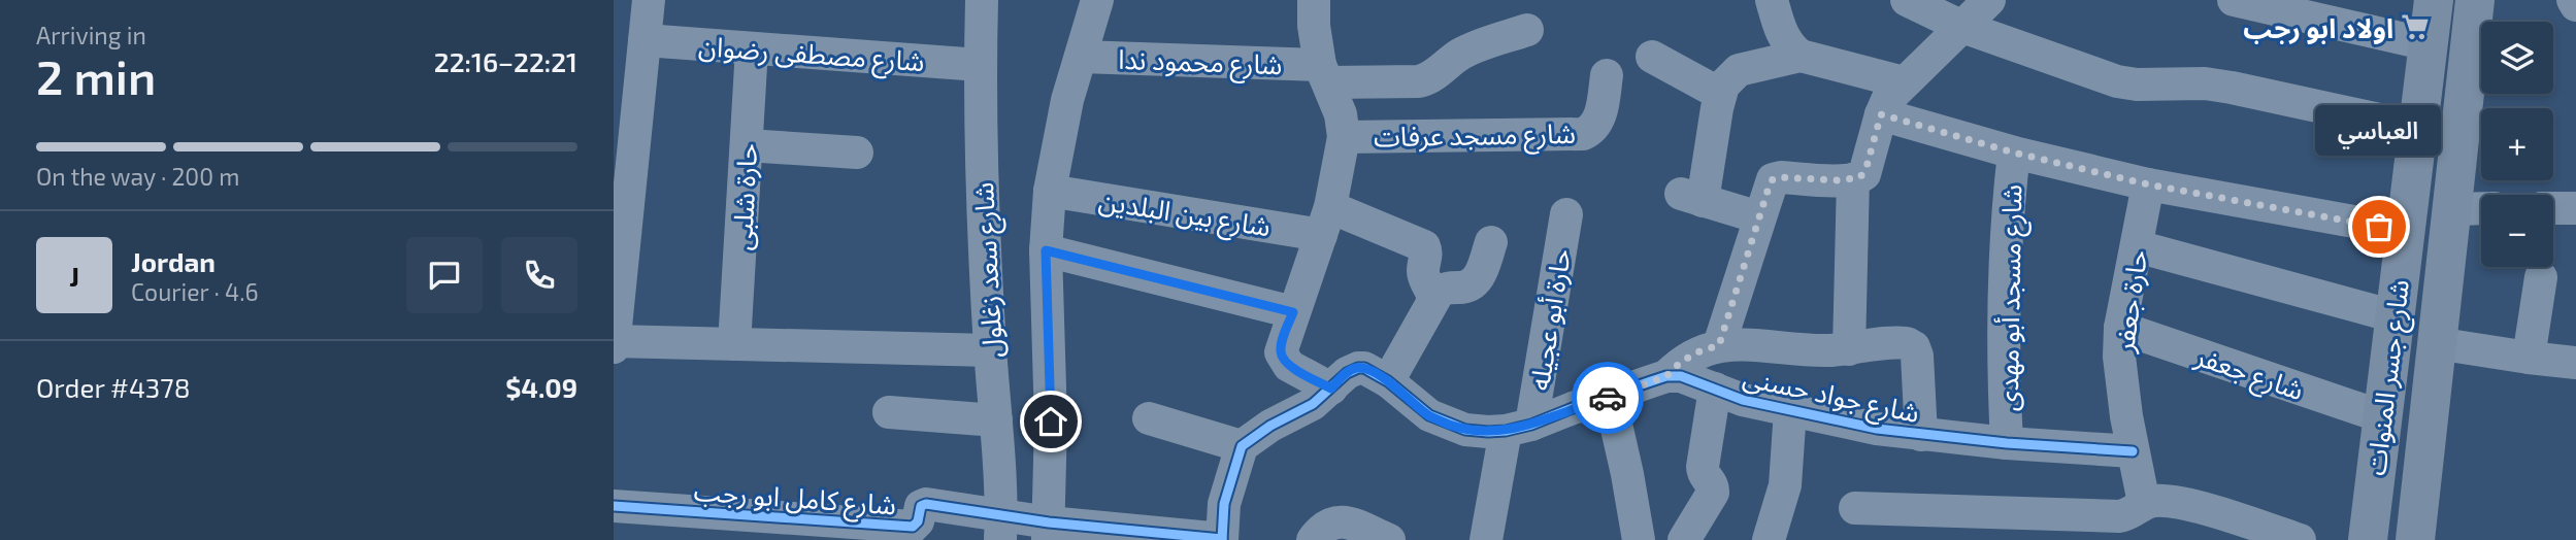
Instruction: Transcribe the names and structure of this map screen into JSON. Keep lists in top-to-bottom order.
{
  "streets": {
    "street": [
      "شارع مصطفى رضوان",
      "شارع محمود ندا",
      "شارع مسجد عرفات",
      "حارة شلبى",
      "شارع بين البلدين",
      "شارع سعد زغلول",
      "شارع مسجد أبو مهدى",
      "حارة جعفر",
      "حارة أبو عجيله",
      "شارع جعفر",
      "شارع جسر المنوات",
      "شارع جواد حسنى",
      "شارع كامل ابو رجب"
    ]
  },
  "crossings": [
    ["شارع مصطفى رضوان", "حارة شلبى"],
    ["شارع مصطفى رضوان", "شارع سعد زغلول"],
    ["شارع سعد زغلول", "شارع كامل ابو رجب"],
    ["شارع مسجد أبو مهدى", "شارع جواد حسنى"],
    ["حارة جعفر", "شارع جعفر"],
    ["حارة جعفر", "شارع جواد حسنى"],
    ["حارة أبو عجيله", "شارع جواد حسنى"],
    ["شارع جعفر", "شارع جسر المنوات"]
  ],
  "places": {
    "supermarket": ["اولاد ابو رجب"],
    "other": ["العباسي"]
  },
  "page": {
    "heading": ["2 min", "Arriving in", "22:16–22:21"],
    "panel": [
      "Jordan",
      "Courier · 4.6",
      "Order #4378",
      "$4.09"
    ],
    "map_buttons": ["+", "−"],
    "bubble": "العباسي",
    "bar": "On the way · 200 m",
    "round": "J"
  }
}
